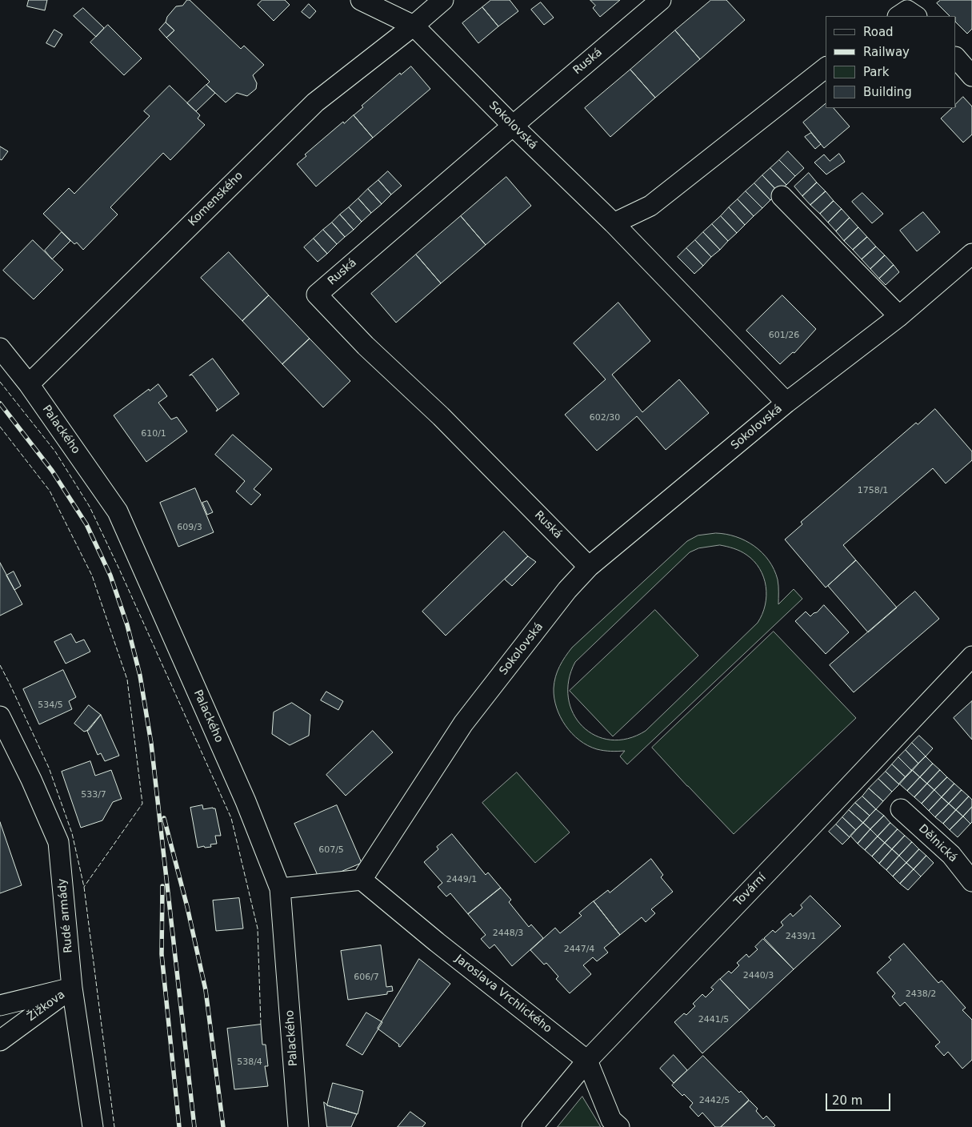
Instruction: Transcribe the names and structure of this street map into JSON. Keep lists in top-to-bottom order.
{
  "streets": {
    "street": [
      "Ruská",
      "Sokolovská",
      "Komenského",
      "Palackého",
      "Dělnická",
      "Tovární",
      "Rudé armády",
      "Jaroslava Vrchlického",
      "Žižkova"
    ]
  },
  "crossings": [
    ["Ruská", "Sokolovská"],
    ["Sokolovská", "Komenského"],
    ["Sokolovská", "Jaroslava Vrchlického"],
    ["Komenského", "Palackého"],
    ["Tovární", "Jaroslava Vrchlického"],
    ["Rudé armády", "Žižkova"]
  ],
  "house_numbers": [
    "601/26",
    "602/30",
    "610/1",
    "1758/1",
    "609/3",
    "534/5",
    "533/7",
    "607/5",
    "2449/1",
    "2448/3",
    "2439/1",
    "2447/4",
    "2440/3",
    "606/7",
    "2438/2",
    "2441/5",
    "538/4",
    "2442/5"
  ],
  "legend": [
    "Road",
    "Railway",
    "Park",
    "Building"
  ],
  "scale_bar": "20 m"
}
